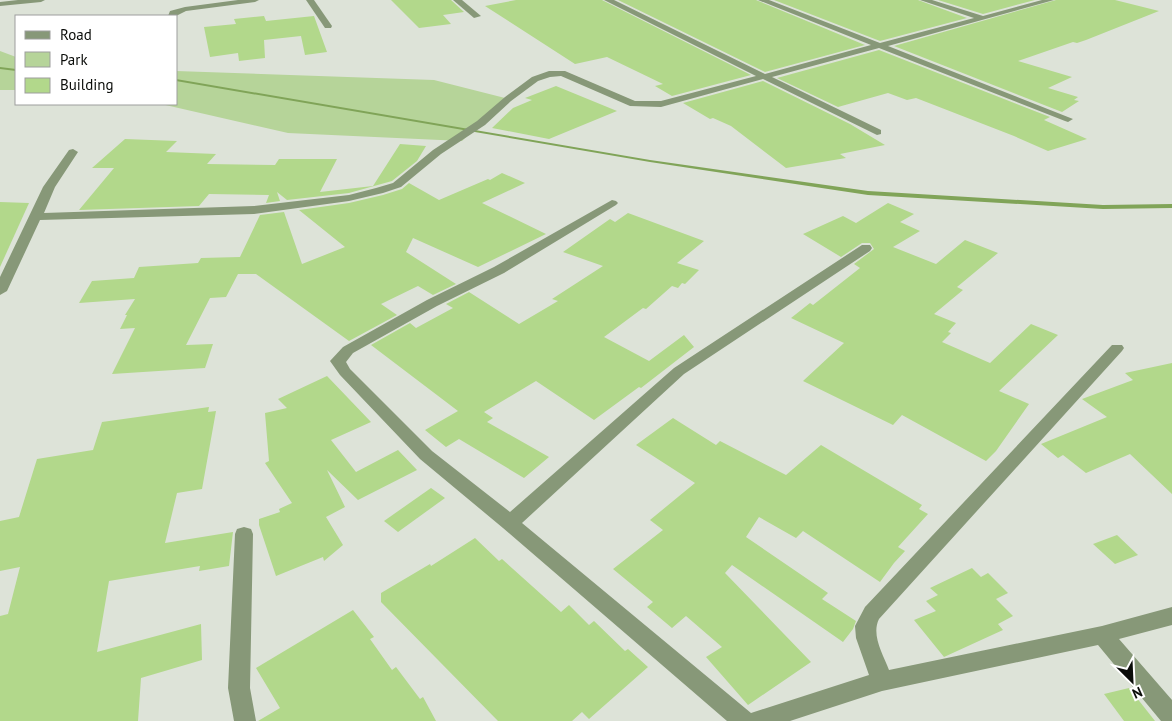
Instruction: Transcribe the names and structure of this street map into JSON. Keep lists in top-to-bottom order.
{
  "legend": ["Road", "Park", "Building"],
  "north": "bottom right"
}
